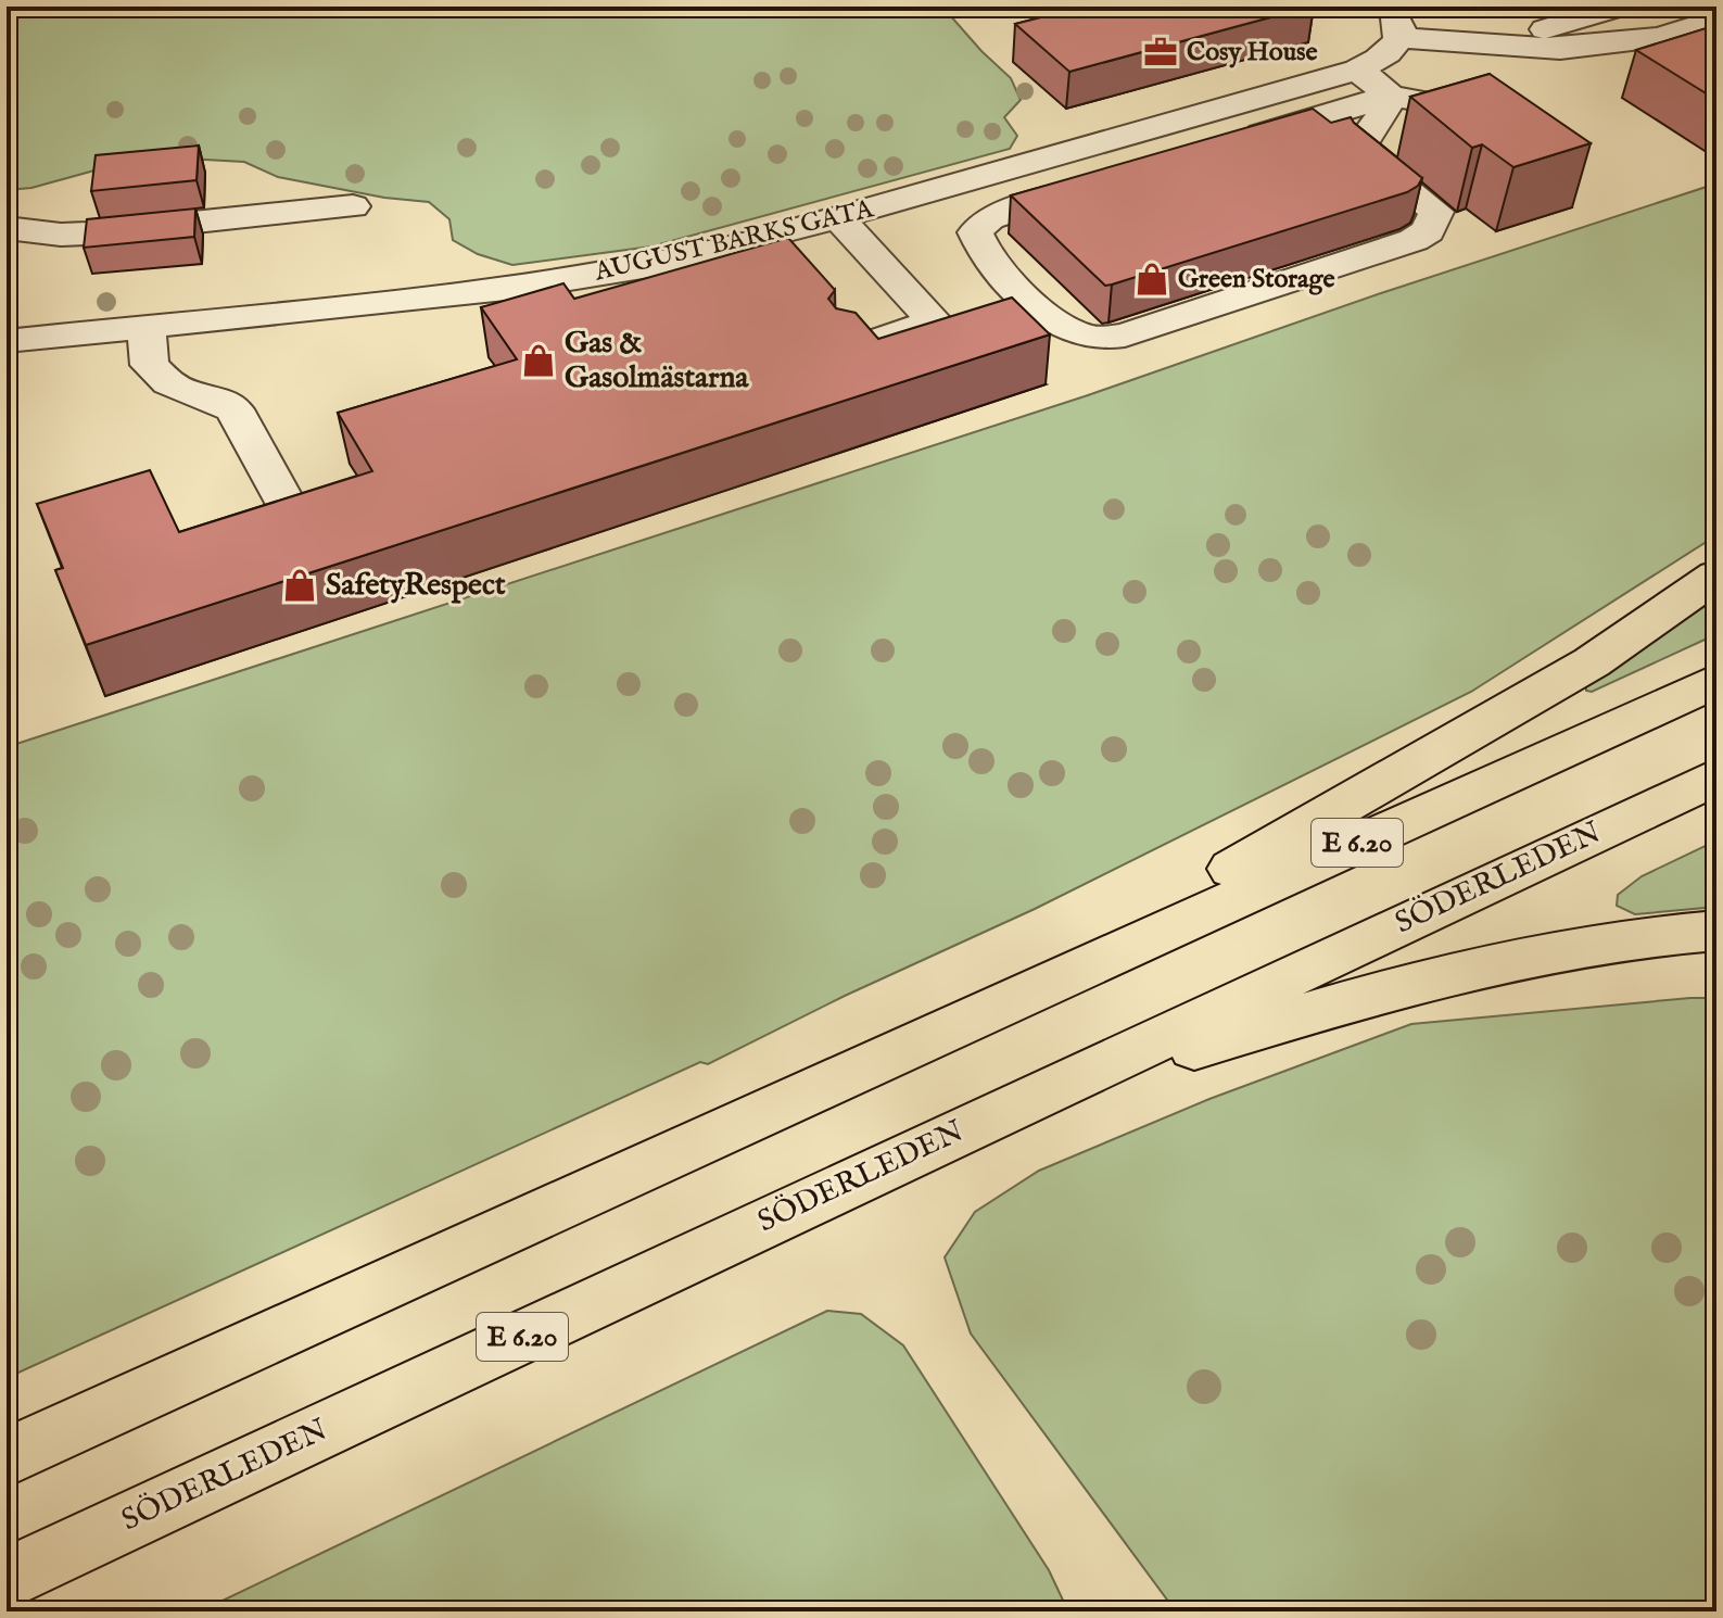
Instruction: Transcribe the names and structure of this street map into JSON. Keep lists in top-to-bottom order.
{
  "streets": {
    "highway": ["E 6.20", "SÖDERLEDEN"],
    "street": ["AUGUST BARKS GATA"]
  },
  "places": {
    "office": ["Cosy House"],
    "shop": ["Green Storage", "Gas & Gasolmästarna", "SafetyRespect"]
  }
}
